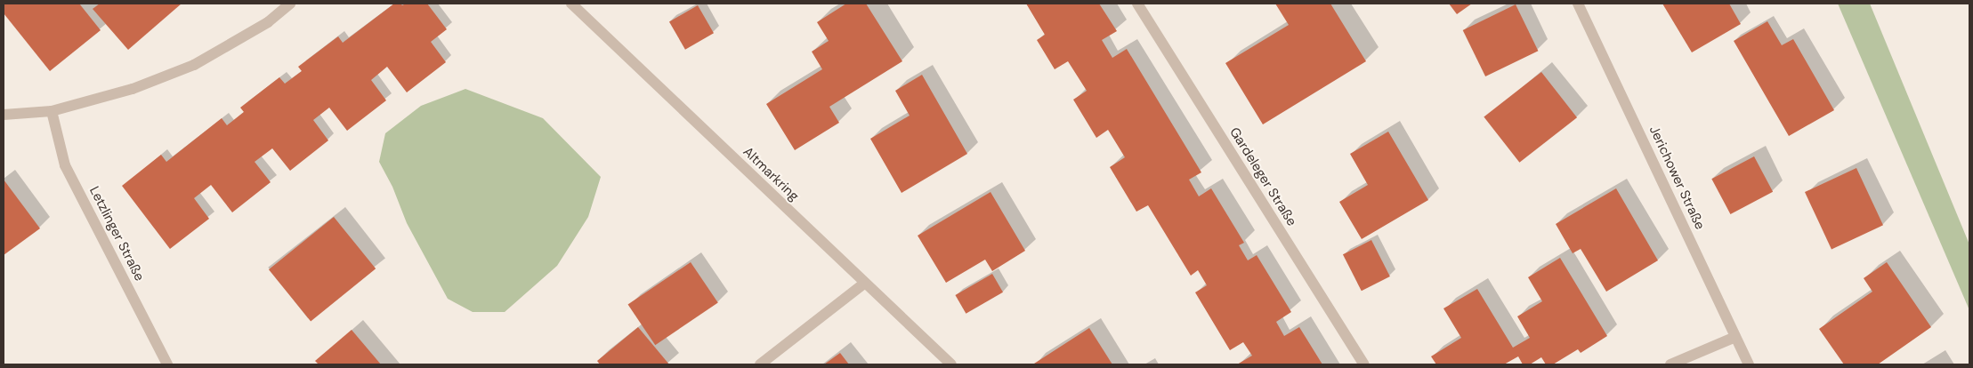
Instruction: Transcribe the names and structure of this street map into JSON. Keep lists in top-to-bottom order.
{
  "streets": {
    "street": [
      "Altmarkring",
      "Gardeleger Straße",
      "Jerichower Straße",
      "Letzlinger Straße"
    ]
  }
}
